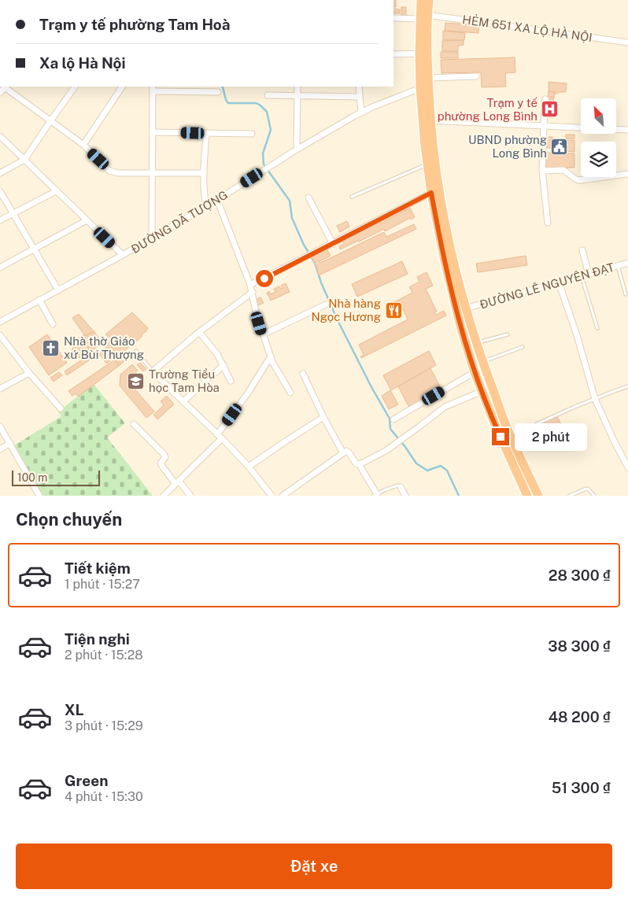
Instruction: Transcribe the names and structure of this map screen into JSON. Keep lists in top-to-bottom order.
{
  "streets": {
    "street": ["HẺM 651 XA LỘ HÀ NỘI", "ĐƯỜNG DÃ TƯỢNG", "ĐƯỜNG LÊ NGUYÊN ĐẠT"]
  },
  "places": {
    "hospital": ["Trạm y tế phường Long Bình"],
    "public building": ["UBND phường Long Bình"],
    "restaurant": ["Nhà hàng Ngọc Hương"],
    "church": ["Nhà thờ Giáo xứ Bùi Thượng"],
    "school or university": ["Trường Tiểu học Tam Hòa"]
  },
  "scale_bar": "100 m",
  "north": "top left",
  "page": {
    "banner": ["Trạm y tế phường Tam Hoà", "Xa lộ Hà Nội"],
    "bubble": "2 phút",
    "scale": "100 m",
    "heading": "Chọn chuyến",
    "list": [
      {
        "name": "Tiết kiệm",
        "note": "1 phút · 15:27",
        "value": "28 300 ₫"
      },
      {
        "name": "Tiện nghi",
        "note": "2 phút · 15:28",
        "value": "38 300 ₫"
      },
      {
        "name": "XL",
        "note": "3 phút · 15:29",
        "value": "48 200 ₫"
      },
      {
        "name": "Green",
        "note": "4 phút · 15:30",
        "value": "51 300 ₫"
      }
    ],
    "buttons": "Đặt xe"
  }
}
